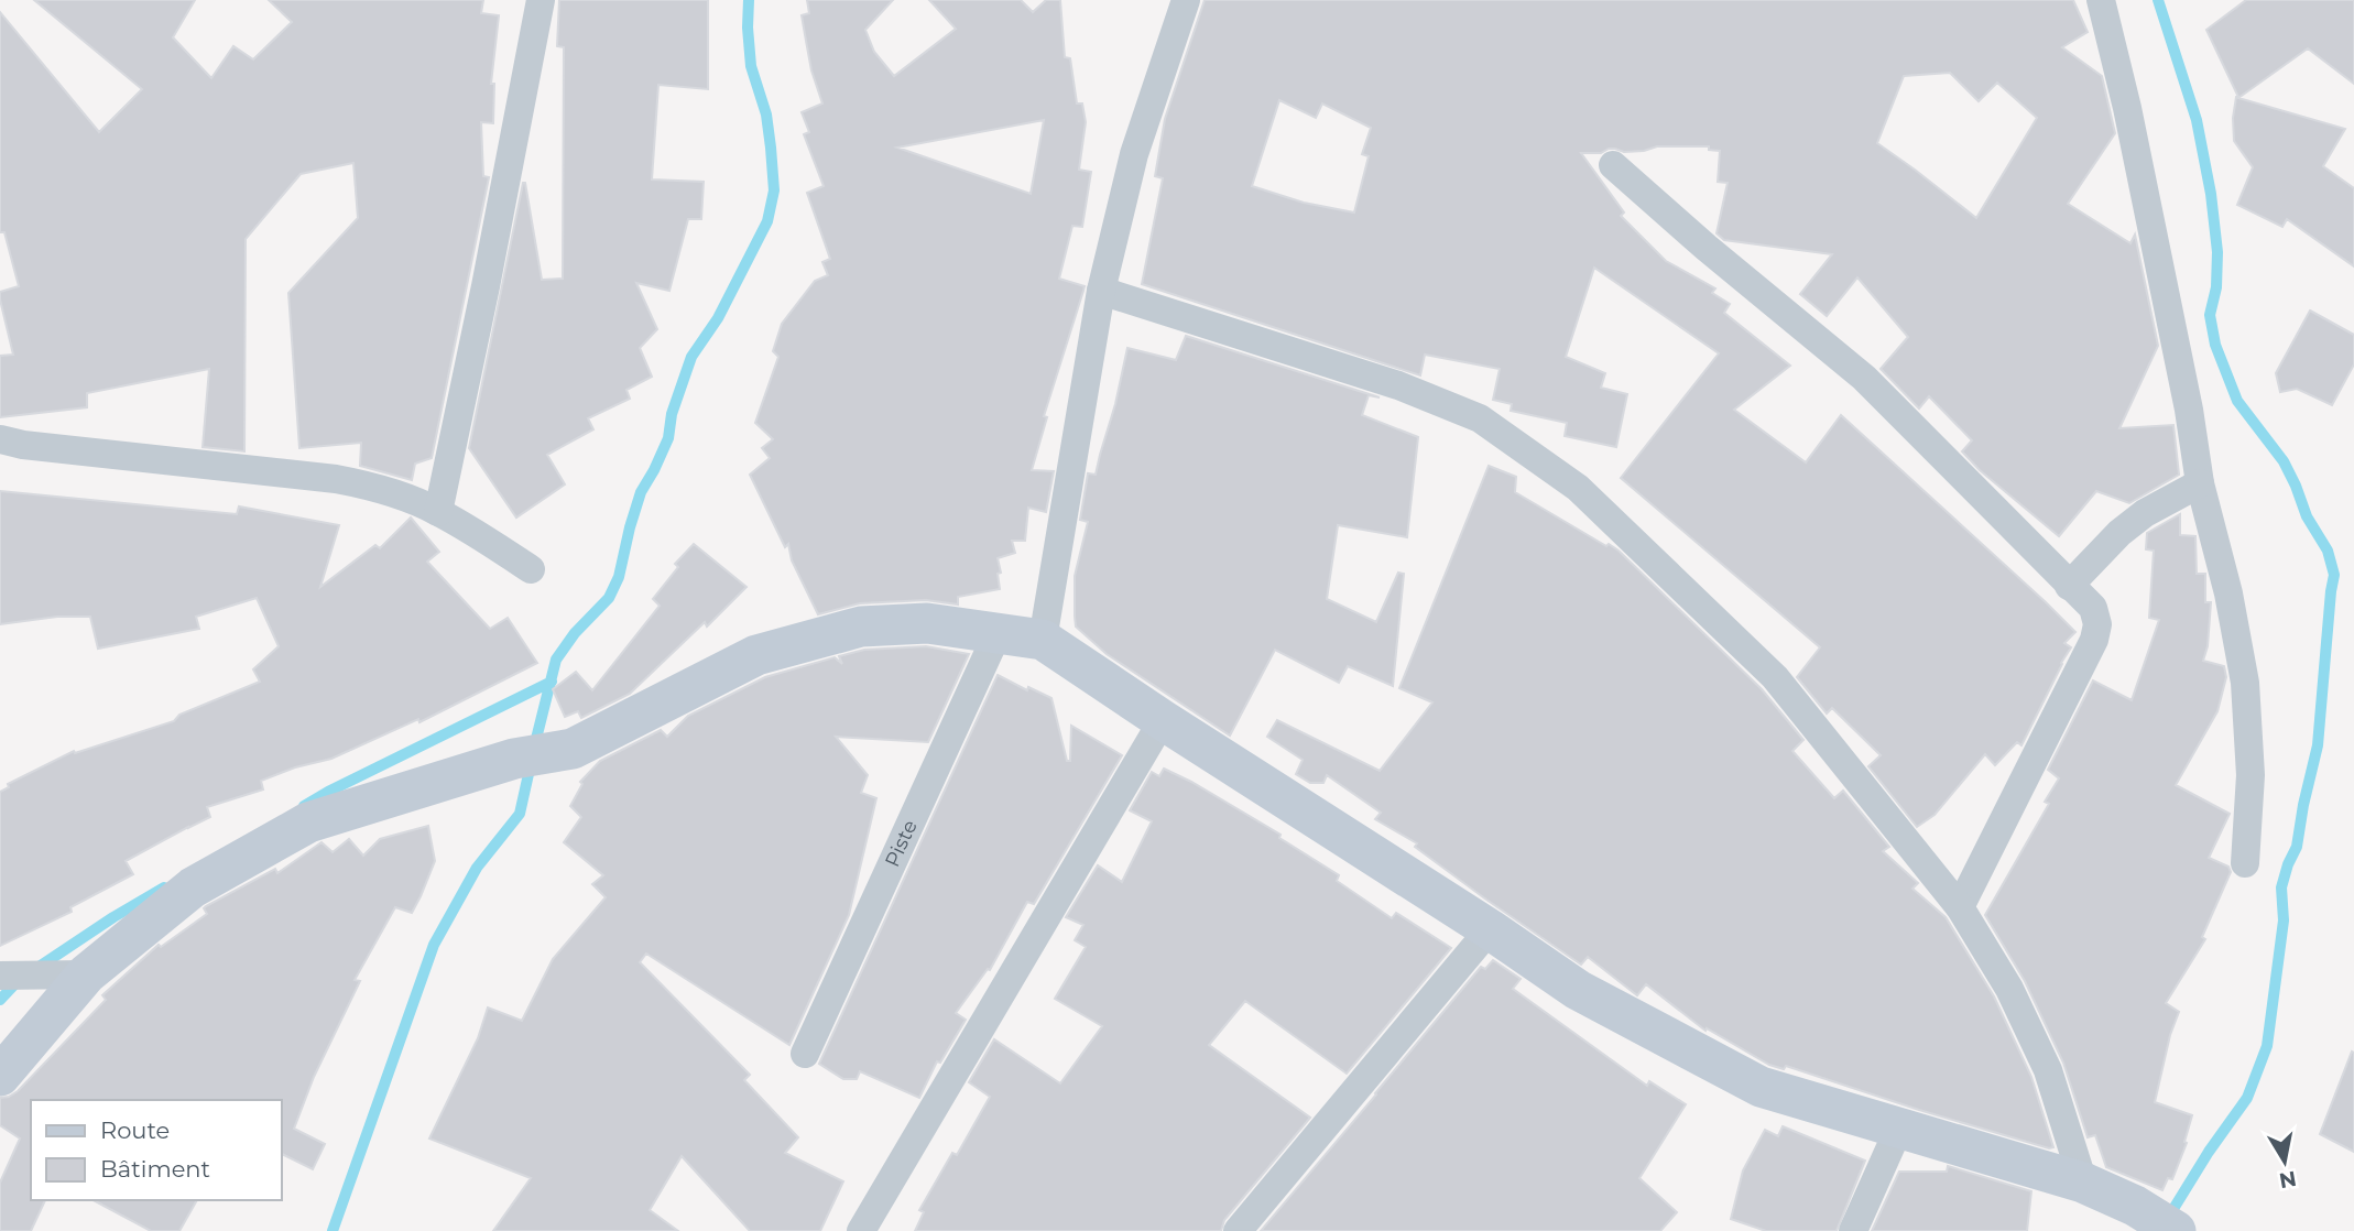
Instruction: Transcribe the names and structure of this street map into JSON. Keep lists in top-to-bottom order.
{
  "streets": {
    "street": ["Piste"]
  },
  "legend": ["Route", "Bâtiment"],
  "north": "bottom"
}
